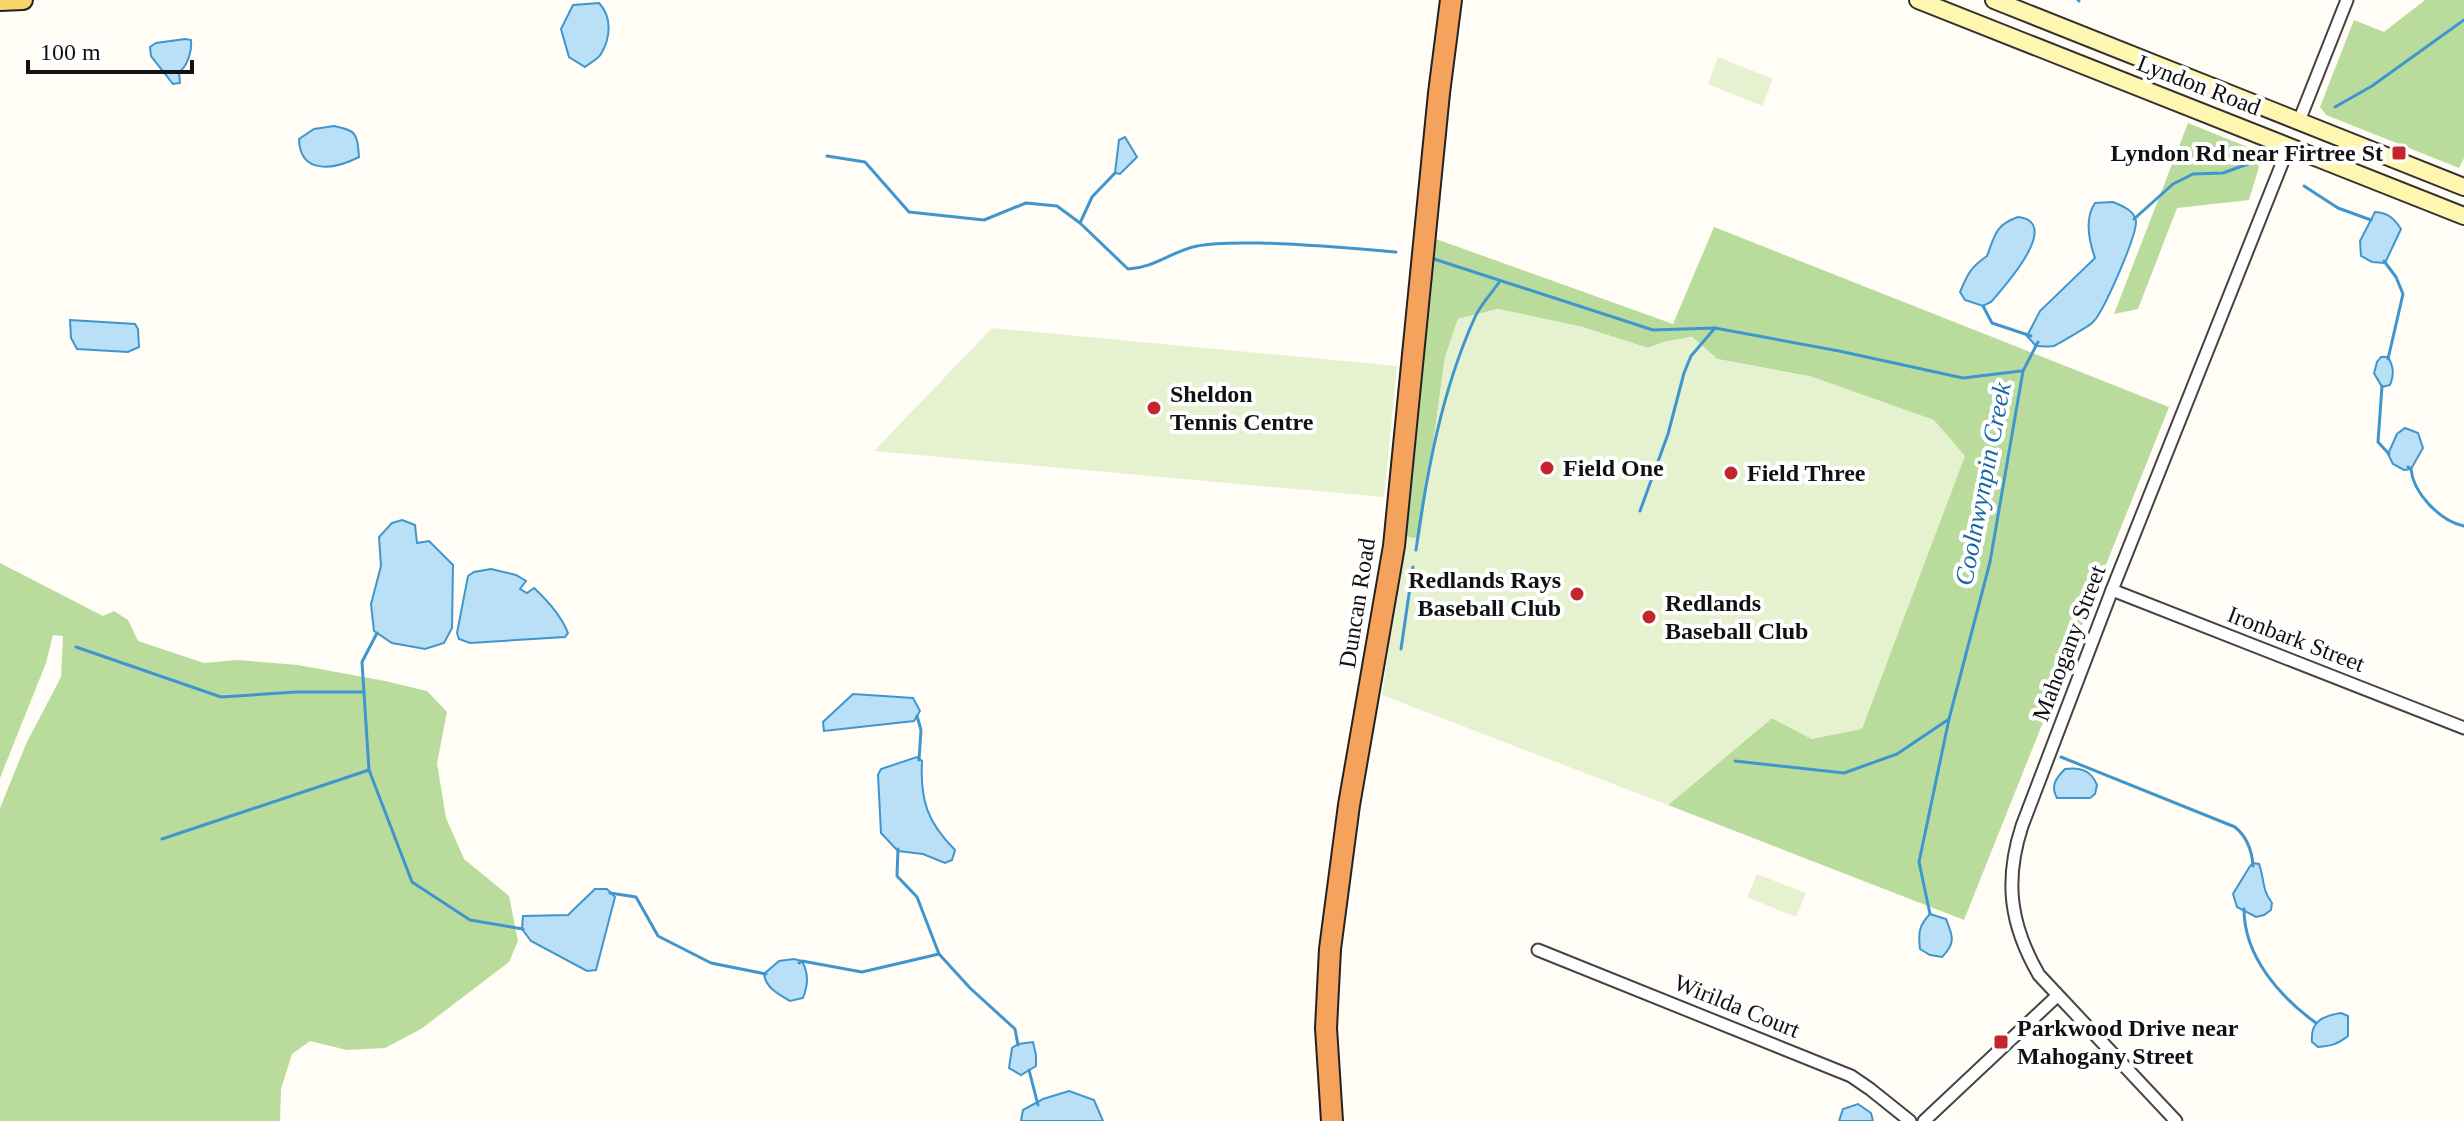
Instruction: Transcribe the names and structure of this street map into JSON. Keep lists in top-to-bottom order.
{
  "streets": {
    "highway": ["Duncan Road"],
    "main road": ["Lyndon Road"],
    "street": ["Ironbark Street", "Mahogany Street", "Wirilda Court"]
  },
  "crossings": [
    ["Lyndon Road", "Mahogany Street"],
    ["Ironbark Street", "Mahogany Street"]
  ],
  "water": ["Coolnwynpin Creek"],
  "places": {
    "transit": ["Lyndon Rd near Firtree St", "Parkwood Drive near Mahogany Street"],
    "other": [
      "Sheldon Tennis Centre",
      "Field One",
      "Field Three",
      "Redlands Rays Baseball Club",
      "Redlands Baseball Club"
    ]
  },
  "scale_bar": "100 m"
}
